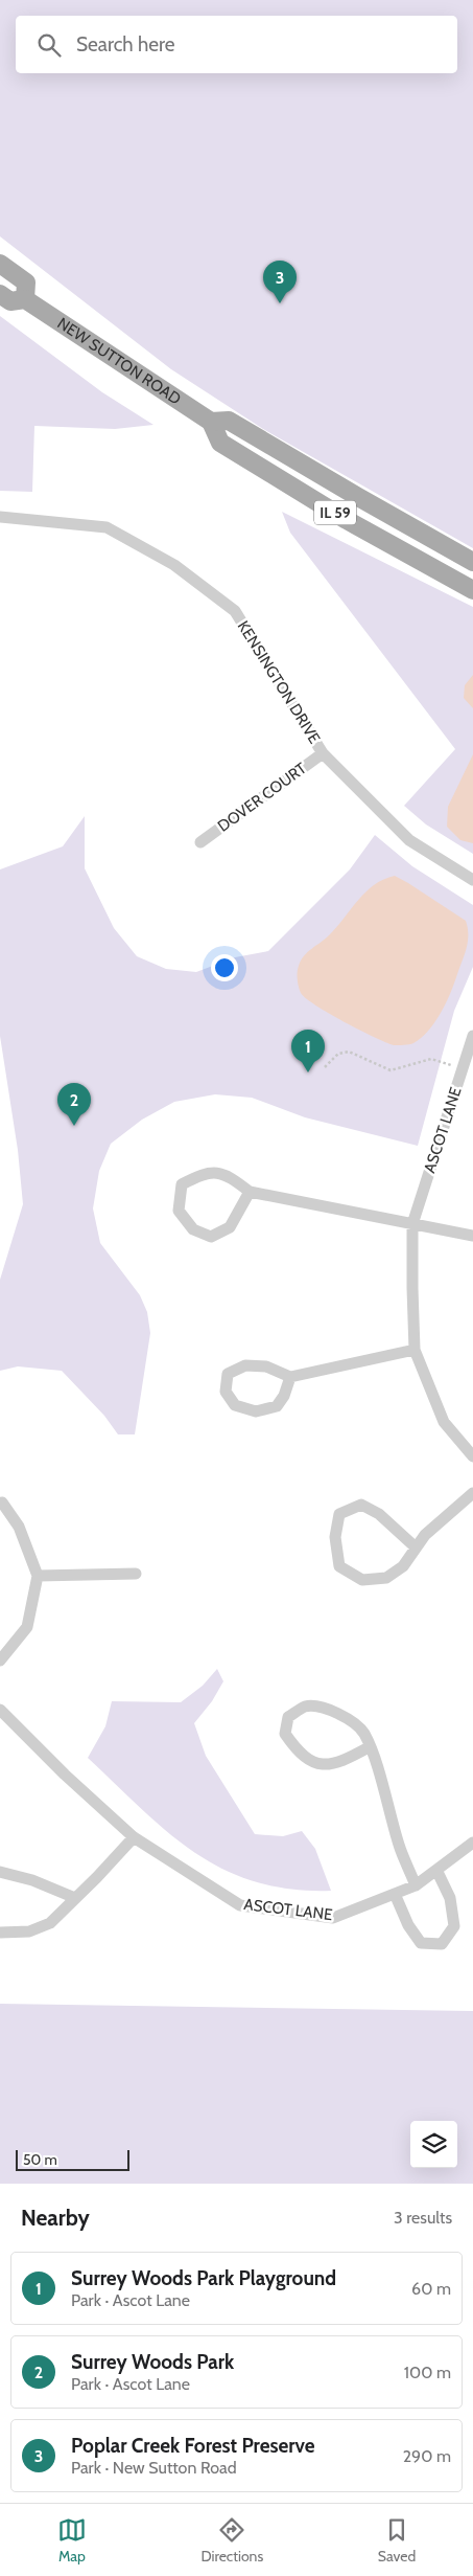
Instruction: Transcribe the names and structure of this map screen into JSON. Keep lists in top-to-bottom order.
{
  "streets": {
    "main road": ["NEW SUTTON ROAD", "IL 59"],
    "street": ["KENSINGTON DRIVE", "DOVER COURT", "ASCOT LANE"]
  },
  "crossings": [
    ["KENSINGTON DRIVE", "DOVER COURT"]
  ],
  "scale_bar": "50 m",
  "page": {
    "search": "Search here",
    "pins": ["3", "1", "2"],
    "scale": "50 m",
    "heading": ["Nearby", "3 results"],
    "list": [
      {
        "mark": "1",
        "name": "Surrey Woods Park Playground",
        "note": "Park · Ascot Lane",
        "value": "60 m"
      },
      {
        "mark": "2",
        "name": "Surrey Woods Park",
        "note": "Park · Ascot Lane",
        "value": "100 m"
      },
      {
        "mark": "3",
        "name": "Poplar Creek Forest Preserve",
        "note": "Park · New Sutton Road",
        "value": "290 m"
      }
    ],
    "nav": ["Map", "Directions", "Saved"]
  }
}
